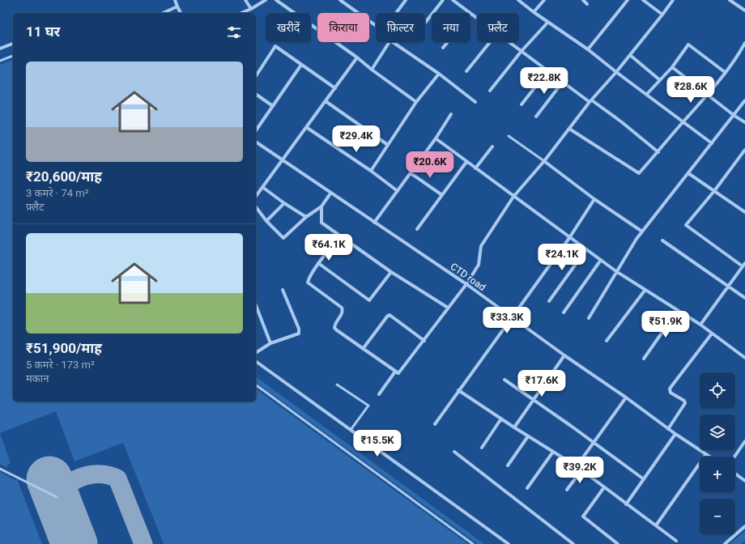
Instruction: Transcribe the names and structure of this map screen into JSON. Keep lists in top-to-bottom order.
{
  "streets": {
    "street": ["CTD road"]
  },
  "page": {
    "chip": [
      "खरीदें",
      "किराया",
      "फ़िल्टर",
      "नया",
      "फ़्लैट"
    ],
    "heading": "11 घर",
    "list": [
      {
        "name": "₹20,600/माह",
        "note": "3 कमरे · 74 m² · फ़्लैट"
      },
      {
        "name": "₹51,900/माह",
        "note": "5 कमरे · 173 m² · मकान"
      }
    ],
    "price": [
      "₹22.8K",
      "₹28.6K",
      "₹29.4K",
      "₹20.6K",
      "₹64.1K",
      "₹24.1K",
      "₹33.3K",
      "₹51.9K",
      "₹17.6K",
      "₹15.5K",
      "₹39.2K"
    ],
    "map_buttons": ["+", "−"]
  }
}
